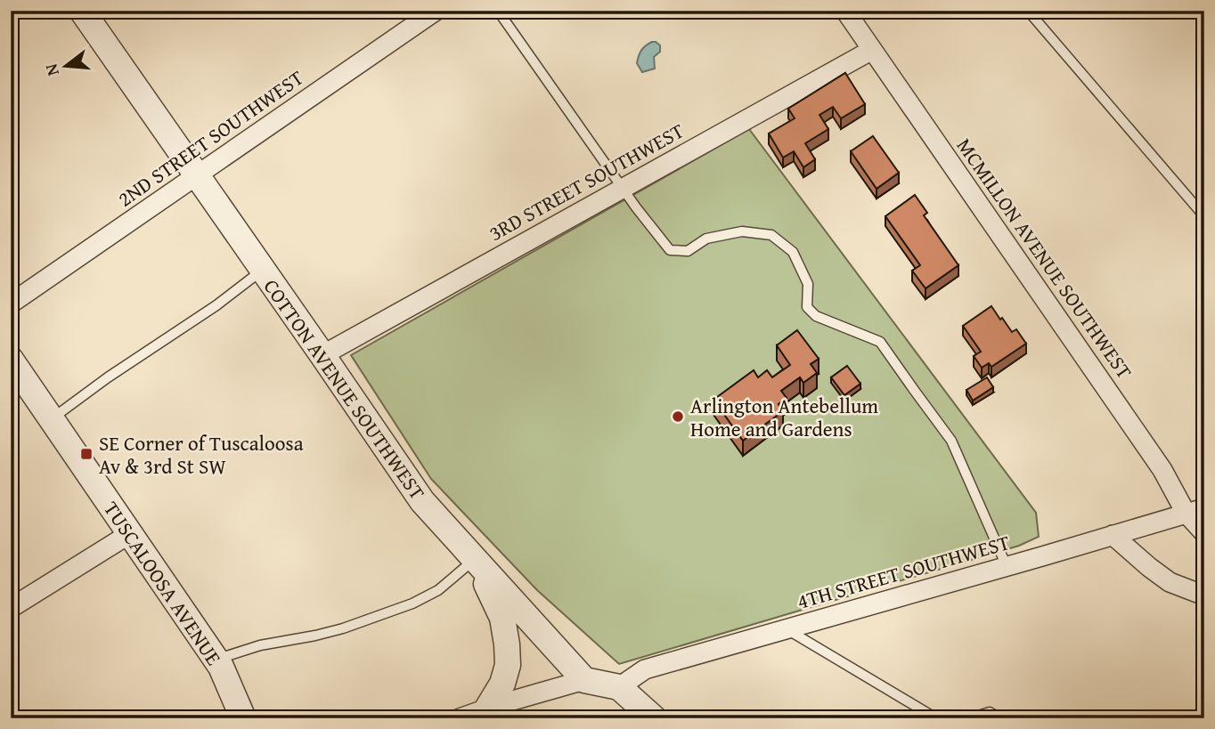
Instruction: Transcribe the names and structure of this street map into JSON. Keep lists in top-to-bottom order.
{
  "streets": {
    "street": [
      "2ND STREET SOUTHWEST",
      "3RD STREET SOUTHWEST",
      "MCMILLON AVENUE SOUTHWEST",
      "COTTON AVENUE SOUTHWEST",
      "4TH STREET SOUTHWEST",
      "TUSCALOOSA AVENUE"
    ]
  },
  "crossings": [
    ["2ND STREET SOUTHWEST", "COTTON AVENUE SOUTHWEST"],
    ["3RD STREET SOUTHWEST", "MCMILLON AVENUE SOUTHWEST"],
    ["3RD STREET SOUTHWEST", "COTTON AVENUE SOUTHWEST"],
    ["MCMILLON AVENUE SOUTHWEST", "4TH STREET SOUTHWEST"]
  ],
  "places": {
    "other": ["Arlington Antebellum Home and Gardens"],
    "transit": ["SE Corner of Tuscaloosa Av & 3rd St SW"]
  },
  "north": "left"
}
